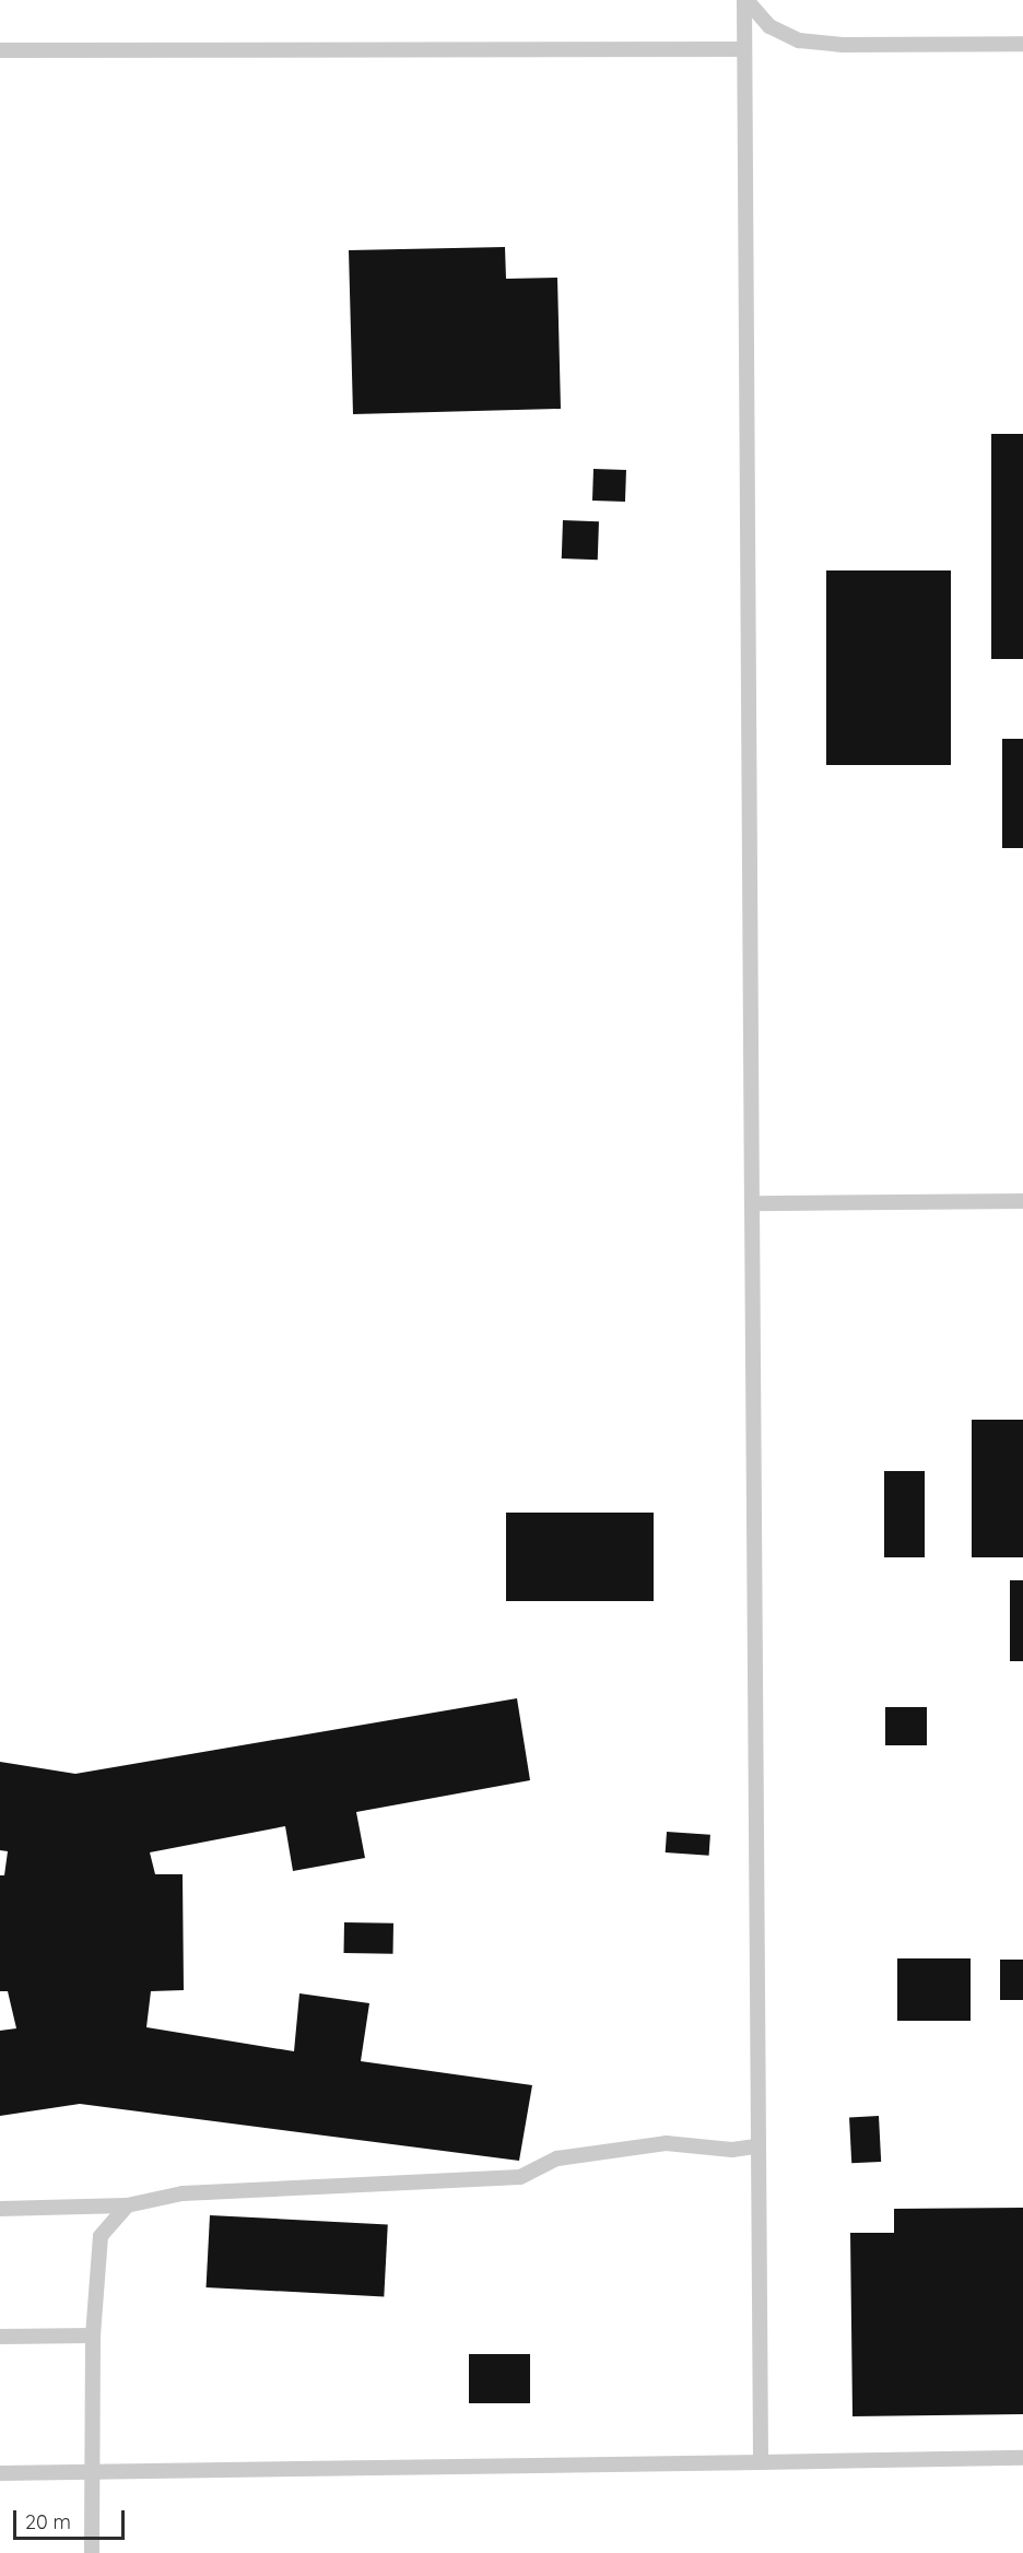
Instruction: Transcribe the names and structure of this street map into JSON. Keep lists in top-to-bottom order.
{
  "scale_bar": "20 m"
}
